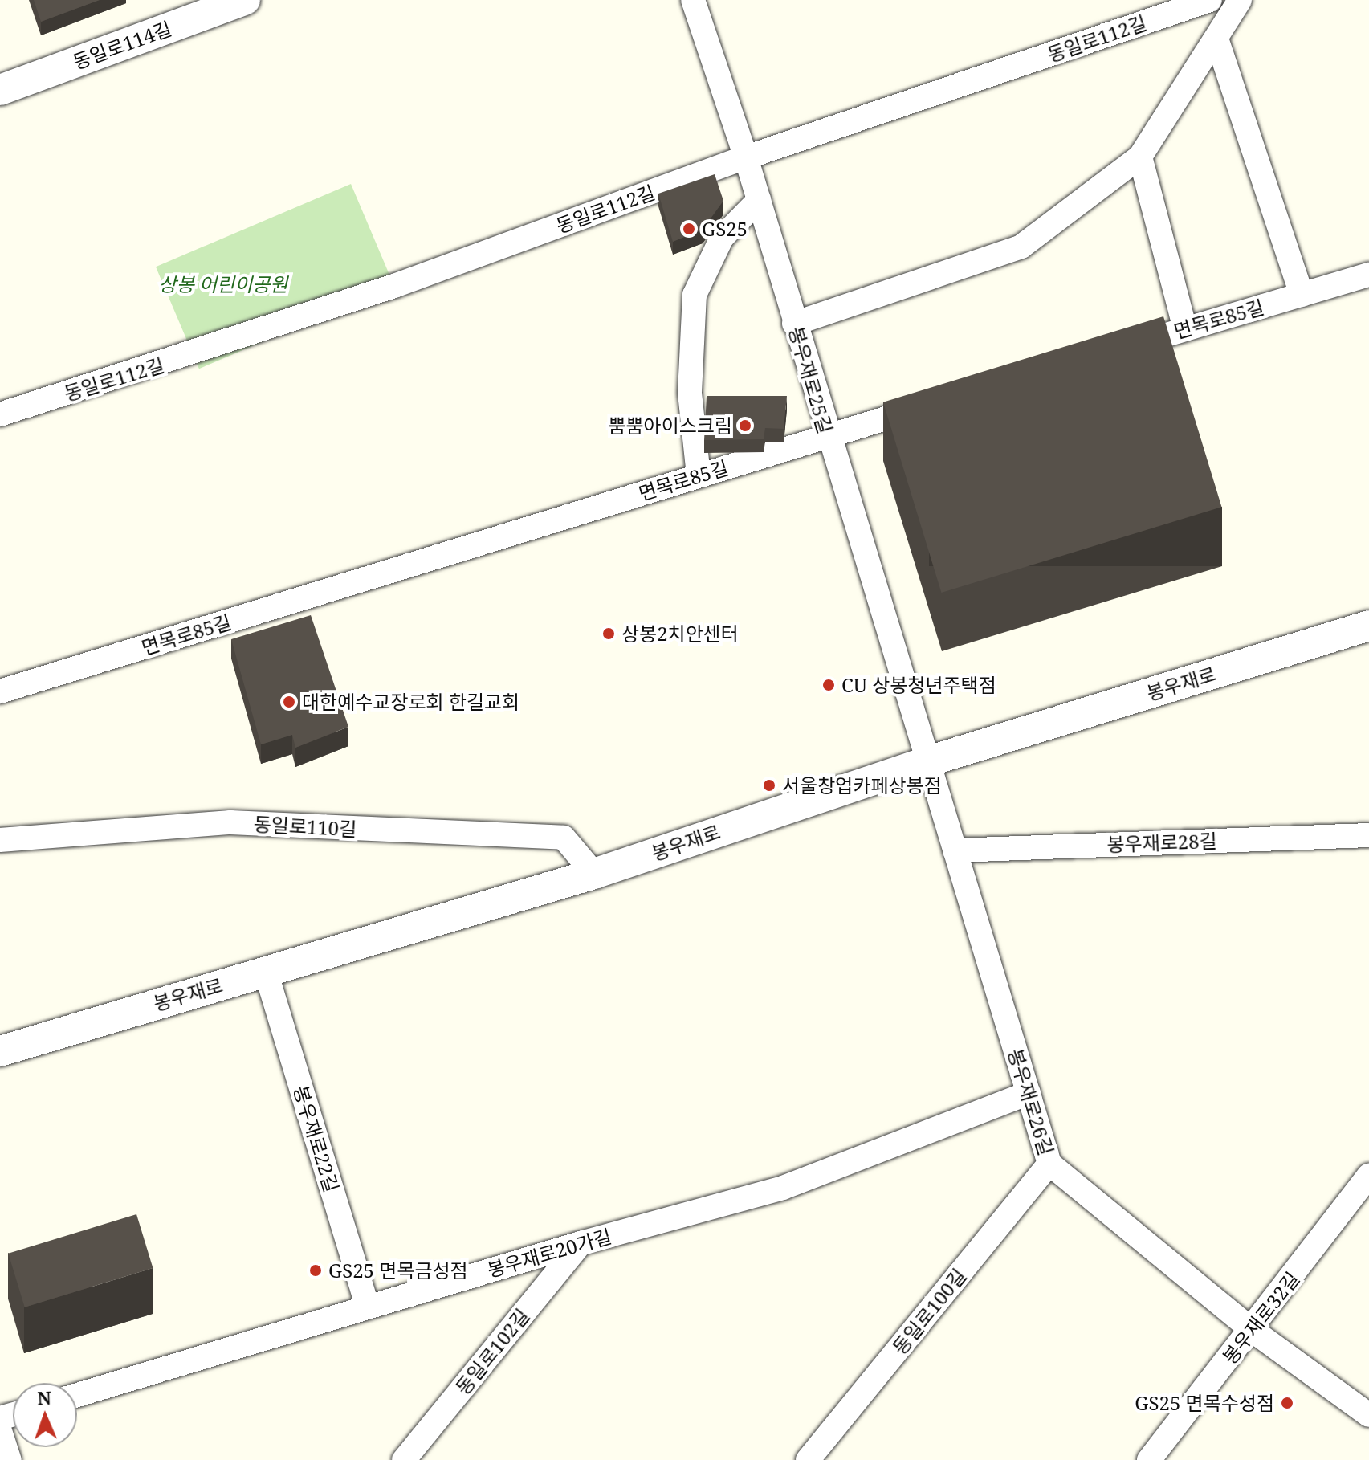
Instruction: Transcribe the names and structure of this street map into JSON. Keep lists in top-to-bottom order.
{
  "streets": {
    "street": [
      "동일로112길",
      "동일로114길",
      "면목로85길",
      "봉우재로25길",
      "봉우재로",
      "동일로110길",
      "봉우재로28길",
      "봉우재로26길",
      "봉우재로22길",
      "봉우재로20가길",
      "동일로100길",
      "봉우재로32길",
      "동일로102길"
    ]
  },
  "crossings": [
    ["동일로112길", "봉우재로25길"],
    ["면목로85길", "봉우재로25길"],
    ["봉우재로25길", "봉우재로"],
    ["봉우재로25길", "봉우재로26길"],
    ["봉우재로", "동일로110길"],
    ["봉우재로", "봉우재로26길"],
    ["봉우재로", "봉우재로22길"],
    ["봉우재로28길", "봉우재로26길"],
    ["봉우재로26길", "봉우재로20가길"],
    ["봉우재로26길", "동일로100길"],
    ["봉우재로26길", "봉우재로32길"],
    ["봉우재로22길", "봉우재로20가길"],
    ["봉우재로20가길", "동일로102길"]
  ],
  "parks": ["상봉 어린이공원"],
  "places": [
    "GS25",
    "뿜뿜아이스크림",
    "상봉2치안센터",
    "CU 상봉청년주택점",
    "대한예수교장로회 한길교회",
    "서울창업카페상봉점",
    "GS25 면목금성점",
    "GS25 면목수성점"
  ],
  "north": "top"
}
